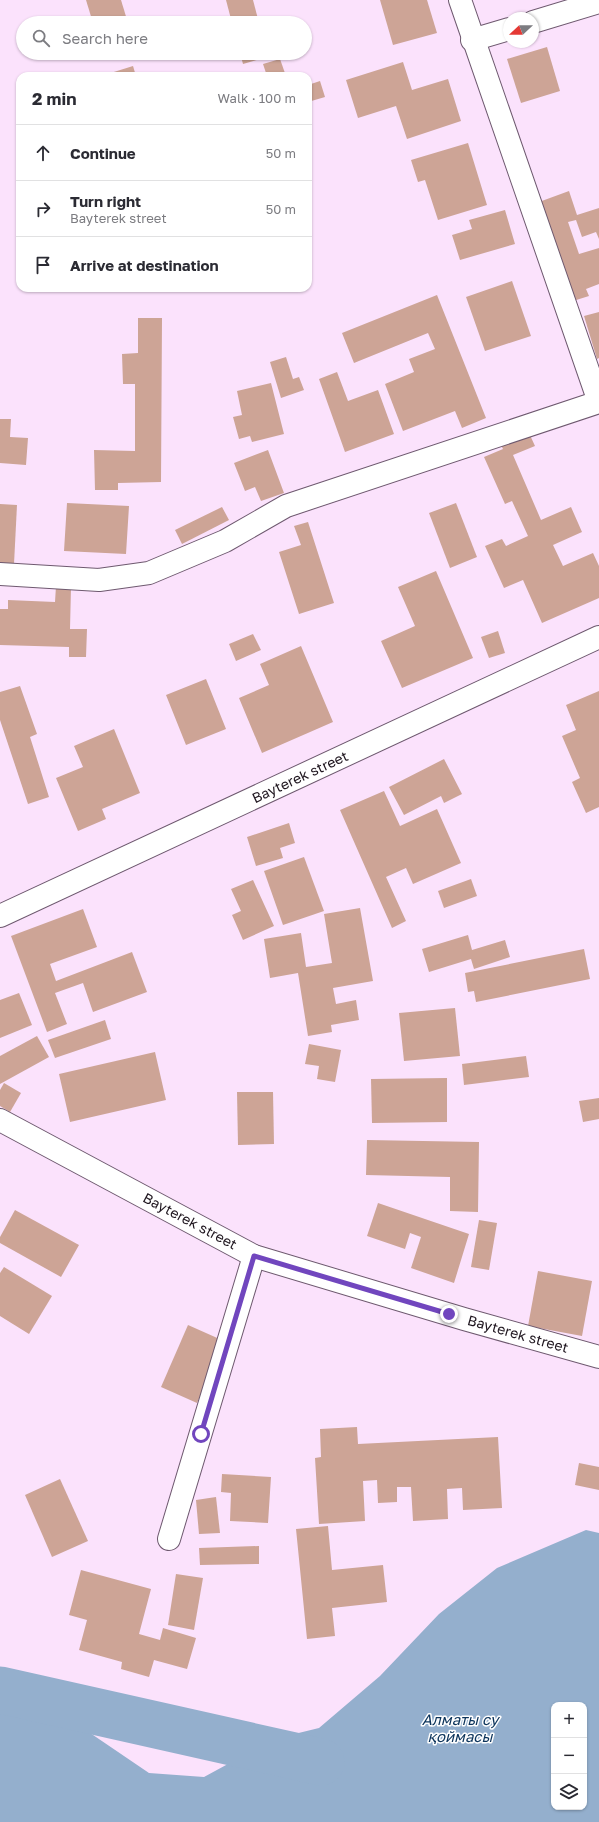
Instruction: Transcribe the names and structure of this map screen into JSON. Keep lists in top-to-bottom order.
{
  "streets": {
    "street": ["Bayterek street"]
  },
  "water": ["Алматы су қоймасы"],
  "north": "left",
  "page": {
    "search": "Search here",
    "heading": ["2 min", "Walk · 100 m"],
    "list": [
      ["Continue", "50 m"],
      ["Turn right", "Bayterek street", "50 m"],
      "Arrive at destination"
    ],
    "map_buttons": ["+", "−"]
  }
}
